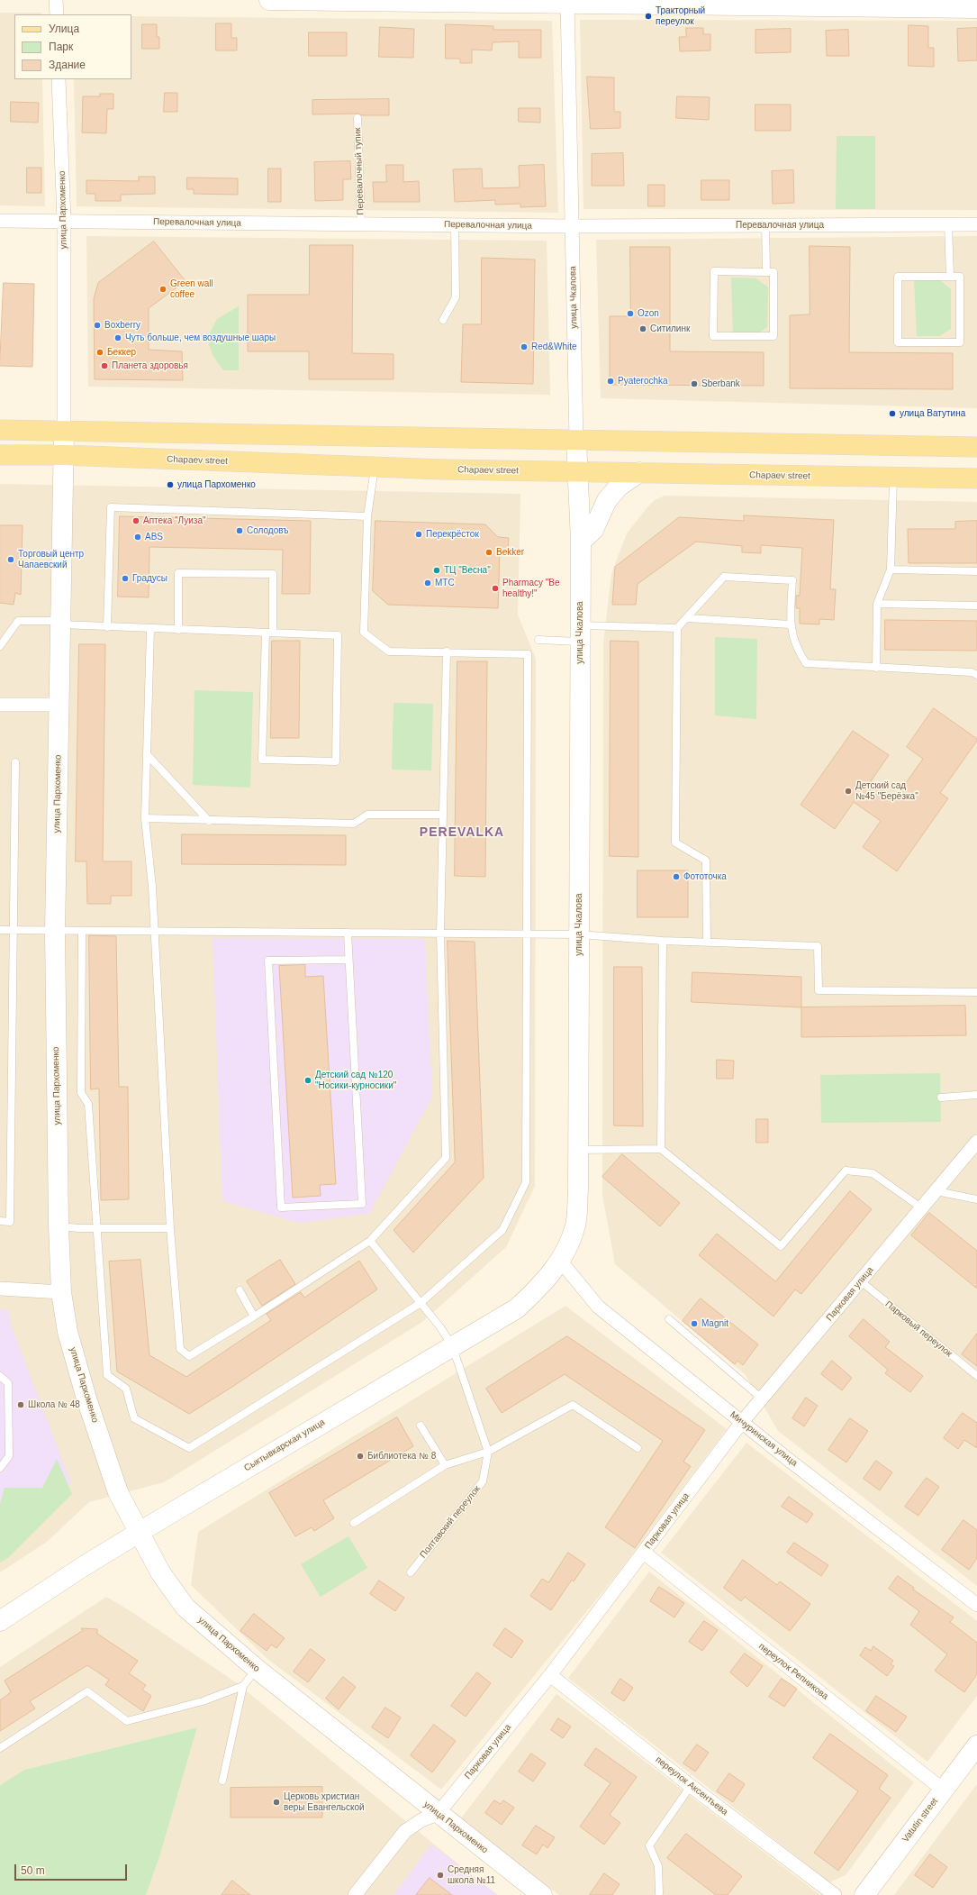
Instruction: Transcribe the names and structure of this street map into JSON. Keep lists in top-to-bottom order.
{
  "streets": {
    "main road": [
      "улица Пархоменко",
      "улица Чкалова",
      "Chapaev street",
      "Сыктывкарская улица",
      "Vatutin street"
    ],
    "street": [
      "Перевалочная улица",
      "Парковая улица",
      "Мичуринская улица",
      "переулок Репникова",
      "переулок Аксентьева"
    ],
    "lane": ["Перевалочный тупик", "Парковый переулок", "Полтавский переулок"]
  },
  "crossings": [
    ["Перевалочный тупик", "Перевалочная улица"],
    ["улица Пархоменко", "Перевалочная улица"],
    ["улица Пархоменко", "Chapaev street"],
    ["улица Пархоменко", "Парковая улица"],
    ["улица Пархоменко", "Сыктывкарская улица"],
    ["Перевалочная улица", "улица Чкалова"],
    ["улица Чкалова", "Chapaev street"],
    ["улица Чкалова", "Мичуринская улица"],
    ["улица Чкалова", "Сыктывкарская улица"],
    ["Парковая улица", "Парковый переулок"],
    ["Парковая улица", "Мичуринская улица"],
    ["Парковая улица", "переулок Репникова"],
    ["Парковая улица", "переулок Аксентьева"],
    ["Мичуринская улица", "Сыктывкарская улица"],
    ["Сыктывкарская улица", "Полтавский переулок"],
    ["переулок Репникова", "Vatutin street"]
  ],
  "districts": ["PEREVALKA"],
  "places": [
    "Тракторный переулок",
    "Green wall coffee",
    "Ozon",
    "Boxberry",
    "Ситилинк",
    "Чуть больше, чем воздушные шары",
    "Red&White",
    "Беккер",
    "Планета здоровья",
    "Pyaterochka",
    "Sberbank",
    "улица Ватутина",
    "улица Пархоменко",
    "Аптека \"Луиза\"",
    "Солодовъ",
    "Перекрёсток",
    "ABS",
    "Bekker",
    "Торговый центр Чапаевский",
    "ТЦ \"Весна\"",
    "Градусы",
    "МТС",
    "Pharmacy \"Be healthy!\"",
    "Детский сад №45 \"Берёзка\"",
    "Фототочка",
    "Детский сад №120 \"Носики-курносики\"",
    "Magnit",
    "Школа № 48",
    "Библиотека № 8",
    "Церковь христиан веры Евангельской",
    "Средняя школа №11"
  ],
  "legend": ["Улица", "Парк", "Здание"],
  "scale_bar": "50 m"
}
